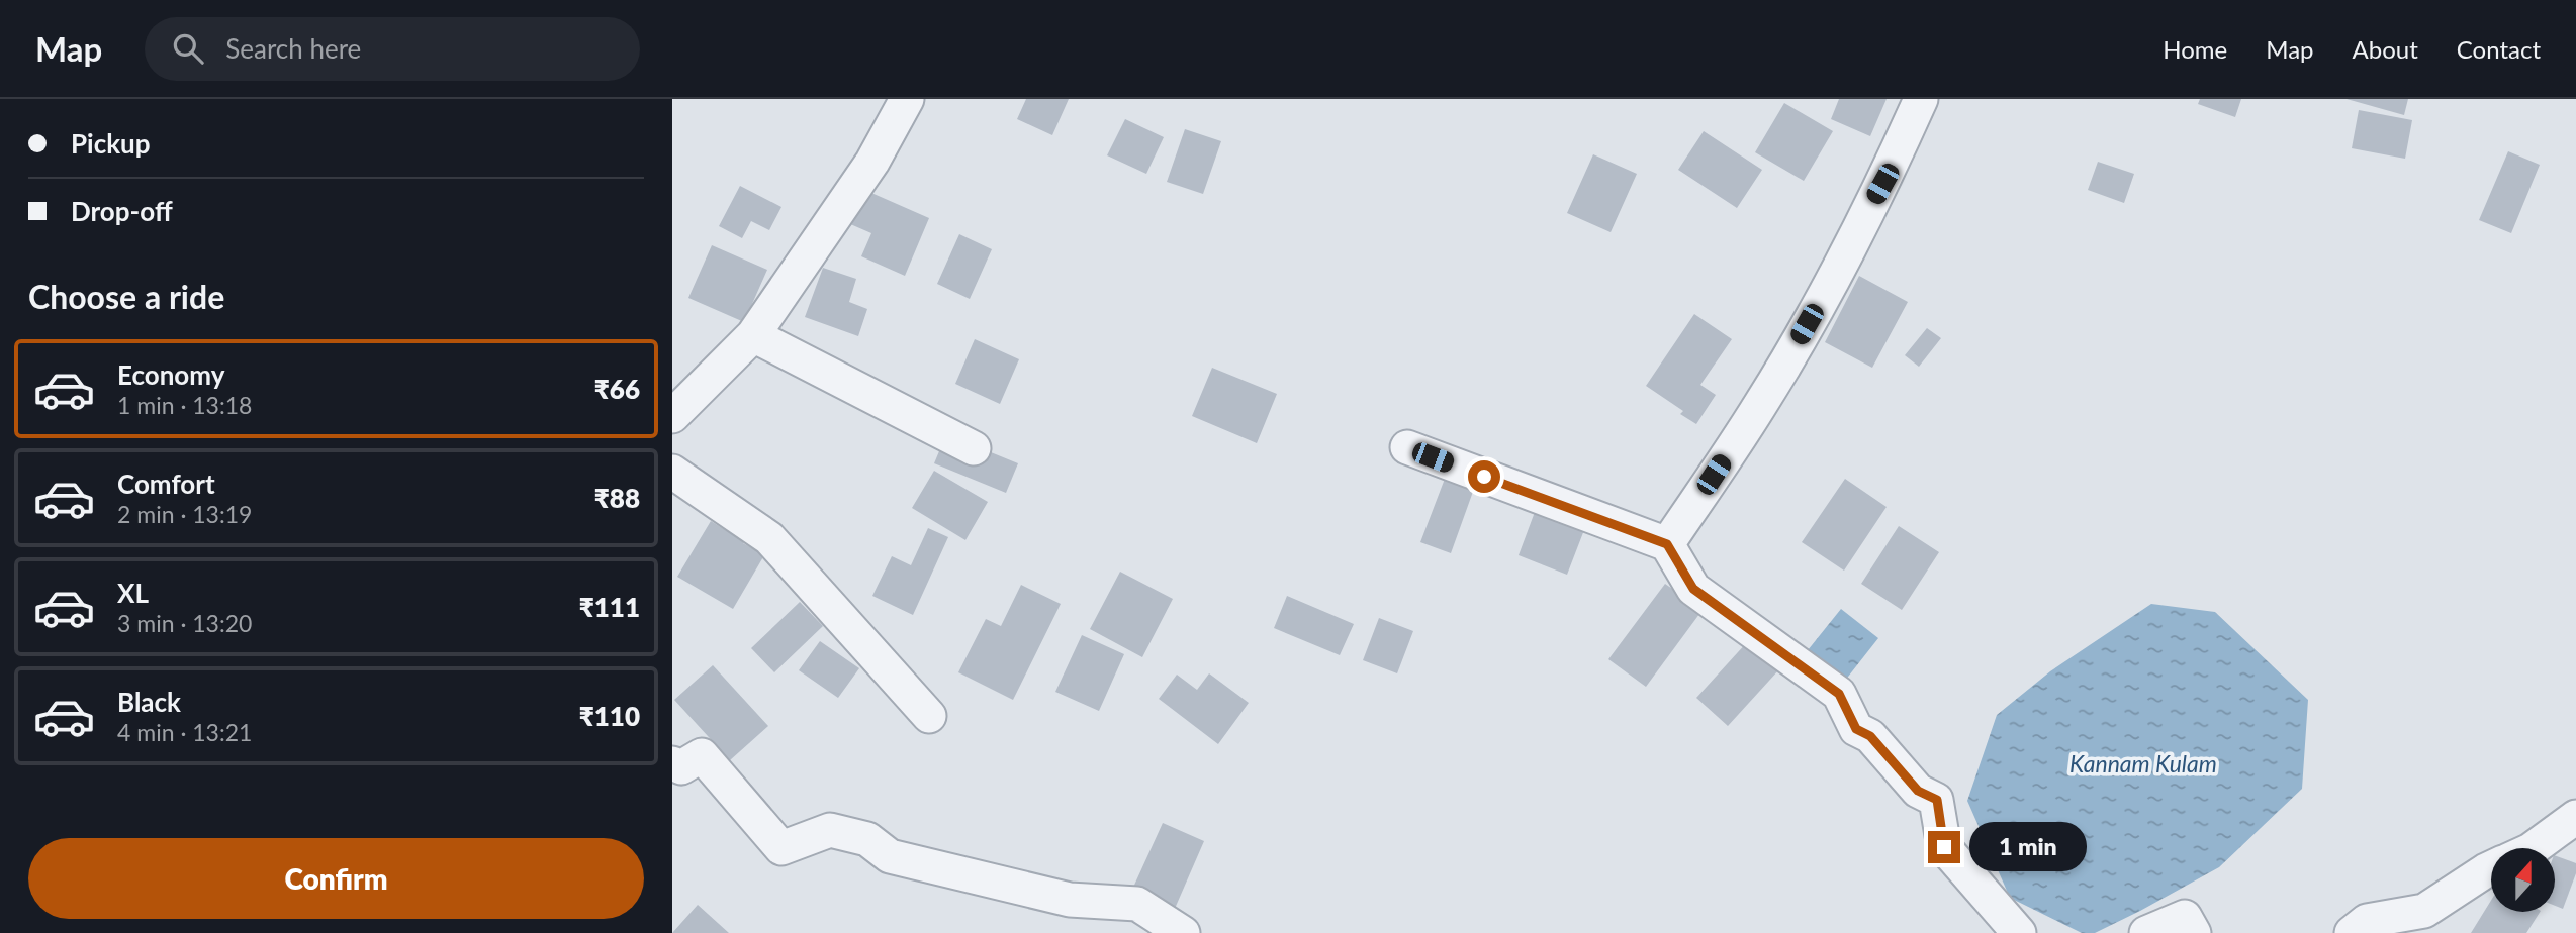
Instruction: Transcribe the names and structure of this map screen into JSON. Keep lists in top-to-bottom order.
{
  "water": ["Kannam Kulam"],
  "north": "top",
  "page": {
    "header": "Map",
    "search": "Search here",
    "nav": [
      "Home",
      "Map",
      "About",
      "Contact"
    ],
    "banner": ["Pickup", "Drop-off"],
    "heading": "Choose a ride",
    "list": [
      {
        "name": "Economy",
        "note": "1 min · 13:18",
        "value": "₹66"
      },
      {
        "name": "Comfort",
        "note": "2 min · 13:19",
        "value": "₹88"
      },
      {
        "name": "XL",
        "note": "3 min · 13:20",
        "value": "₹111"
      },
      {
        "name": "Black",
        "note": "4 min · 13:21",
        "value": "₹110"
      }
    ],
    "bubble": "1 min",
    "buttons": "Confirm"
  }
}
